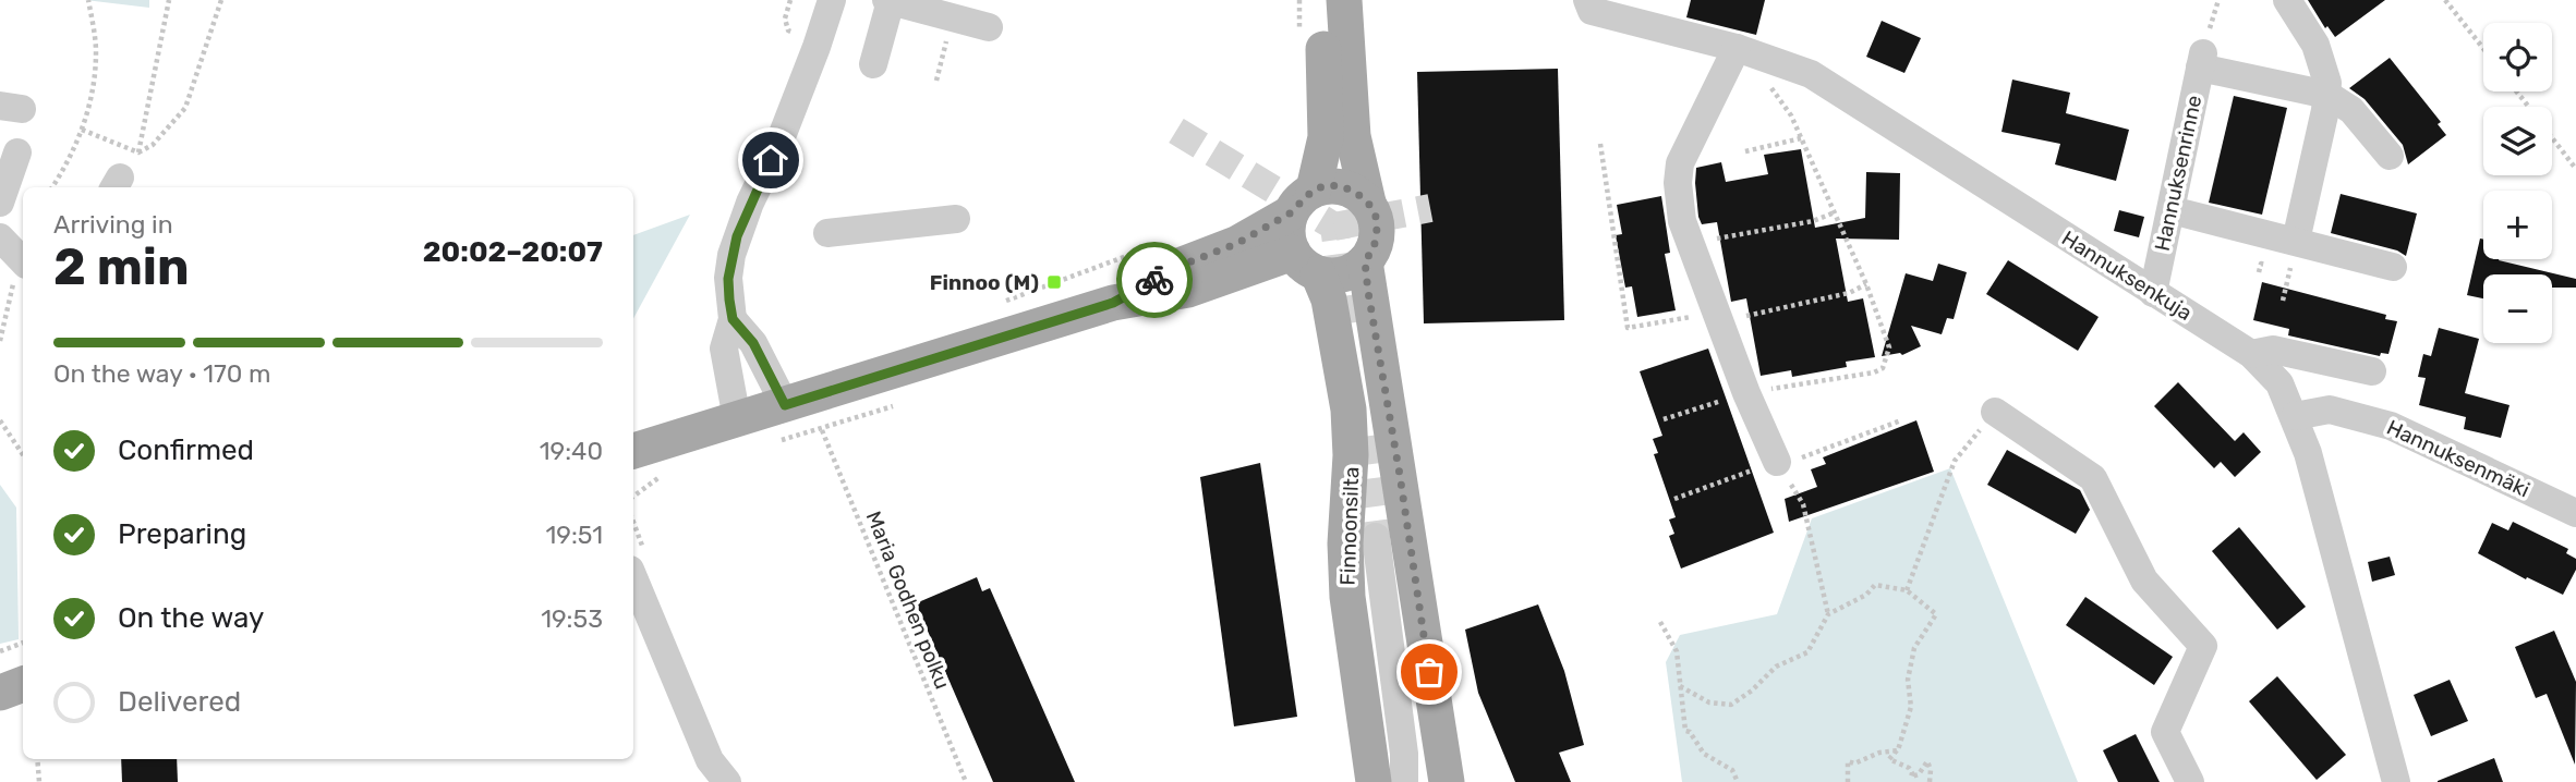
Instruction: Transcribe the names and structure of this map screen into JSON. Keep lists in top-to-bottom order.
{
  "streets": {
    "main road": ["Finnoonsilta"],
    "street": ["Hannuksenrinne", "Hannuksenkuja", "Hannuksenmäki"],
    "path": ["Maria Godhen polku"]
  },
  "crossings": [
    ["Hannuksenrinne", "Hannuksenkuja"],
    ["Hannuksenkuja", "Hannuksenmäki"]
  ],
  "places": {
    "transit": ["Finnoo (M)"]
  },
  "page": {
    "map_buttons": ["+", "−"],
    "heading": ["2 min", "Arriving in", "20:02–20:07"],
    "bar": "On the way · 170 m",
    "list": [
      ["Confirmed", "19:40"],
      ["Preparing", "19:51"],
      ["On the way", "19:53"],
      "Delivered"
    ]
  }
}
